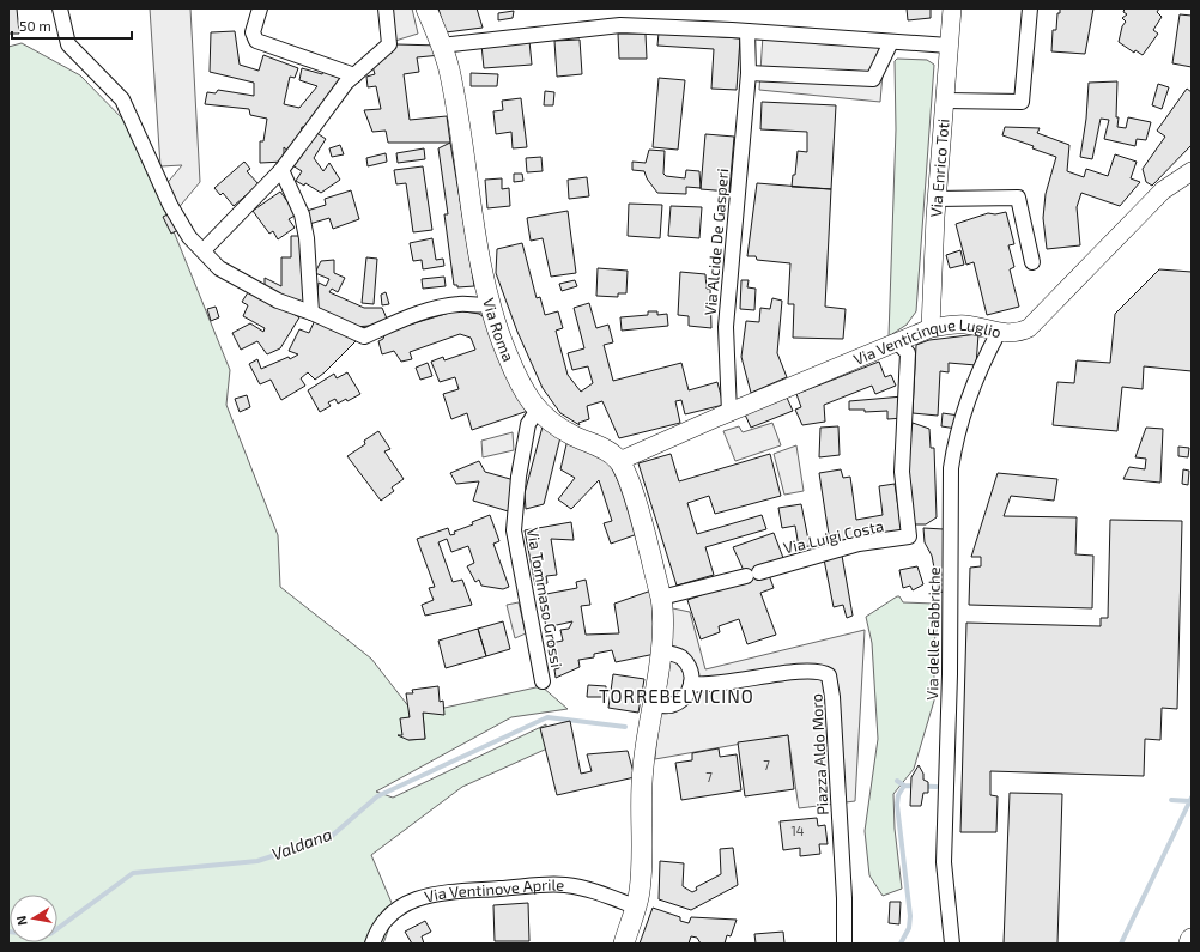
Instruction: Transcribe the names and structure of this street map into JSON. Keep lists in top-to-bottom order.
{
  "streets": {
    "main road": ["Via Roma"],
    "street": [
      "Via Enrico Toti",
      "Via Alcide De Gasperi",
      "Via Venticinque Luglio",
      "Via Luigi Costa",
      "Via Tommaso Grossi",
      "Via delle Fabbriche",
      "Piazza Aldo Moro",
      "Via Ventinove Aprile"
    ]
  },
  "crossings": [
    ["Via Enrico Toti", "Via Venticinque Luglio"],
    ["Via Alcide De Gasperi", "Via Venticinque Luglio"],
    ["Via Roma", "Via Venticinque Luglio"],
    ["Via Roma", "Via Tommaso Grossi"],
    ["Via Venticinque Luglio", "Via Luigi Costa"],
    ["Via Venticinque Luglio", "Via delle Fabbriche"]
  ],
  "districts": ["TORREBELVICINO"],
  "water": ["Valdana"],
  "house_numbers": ["7", "7", "14"],
  "scale_bar": "50 m",
  "north": "left"
}
